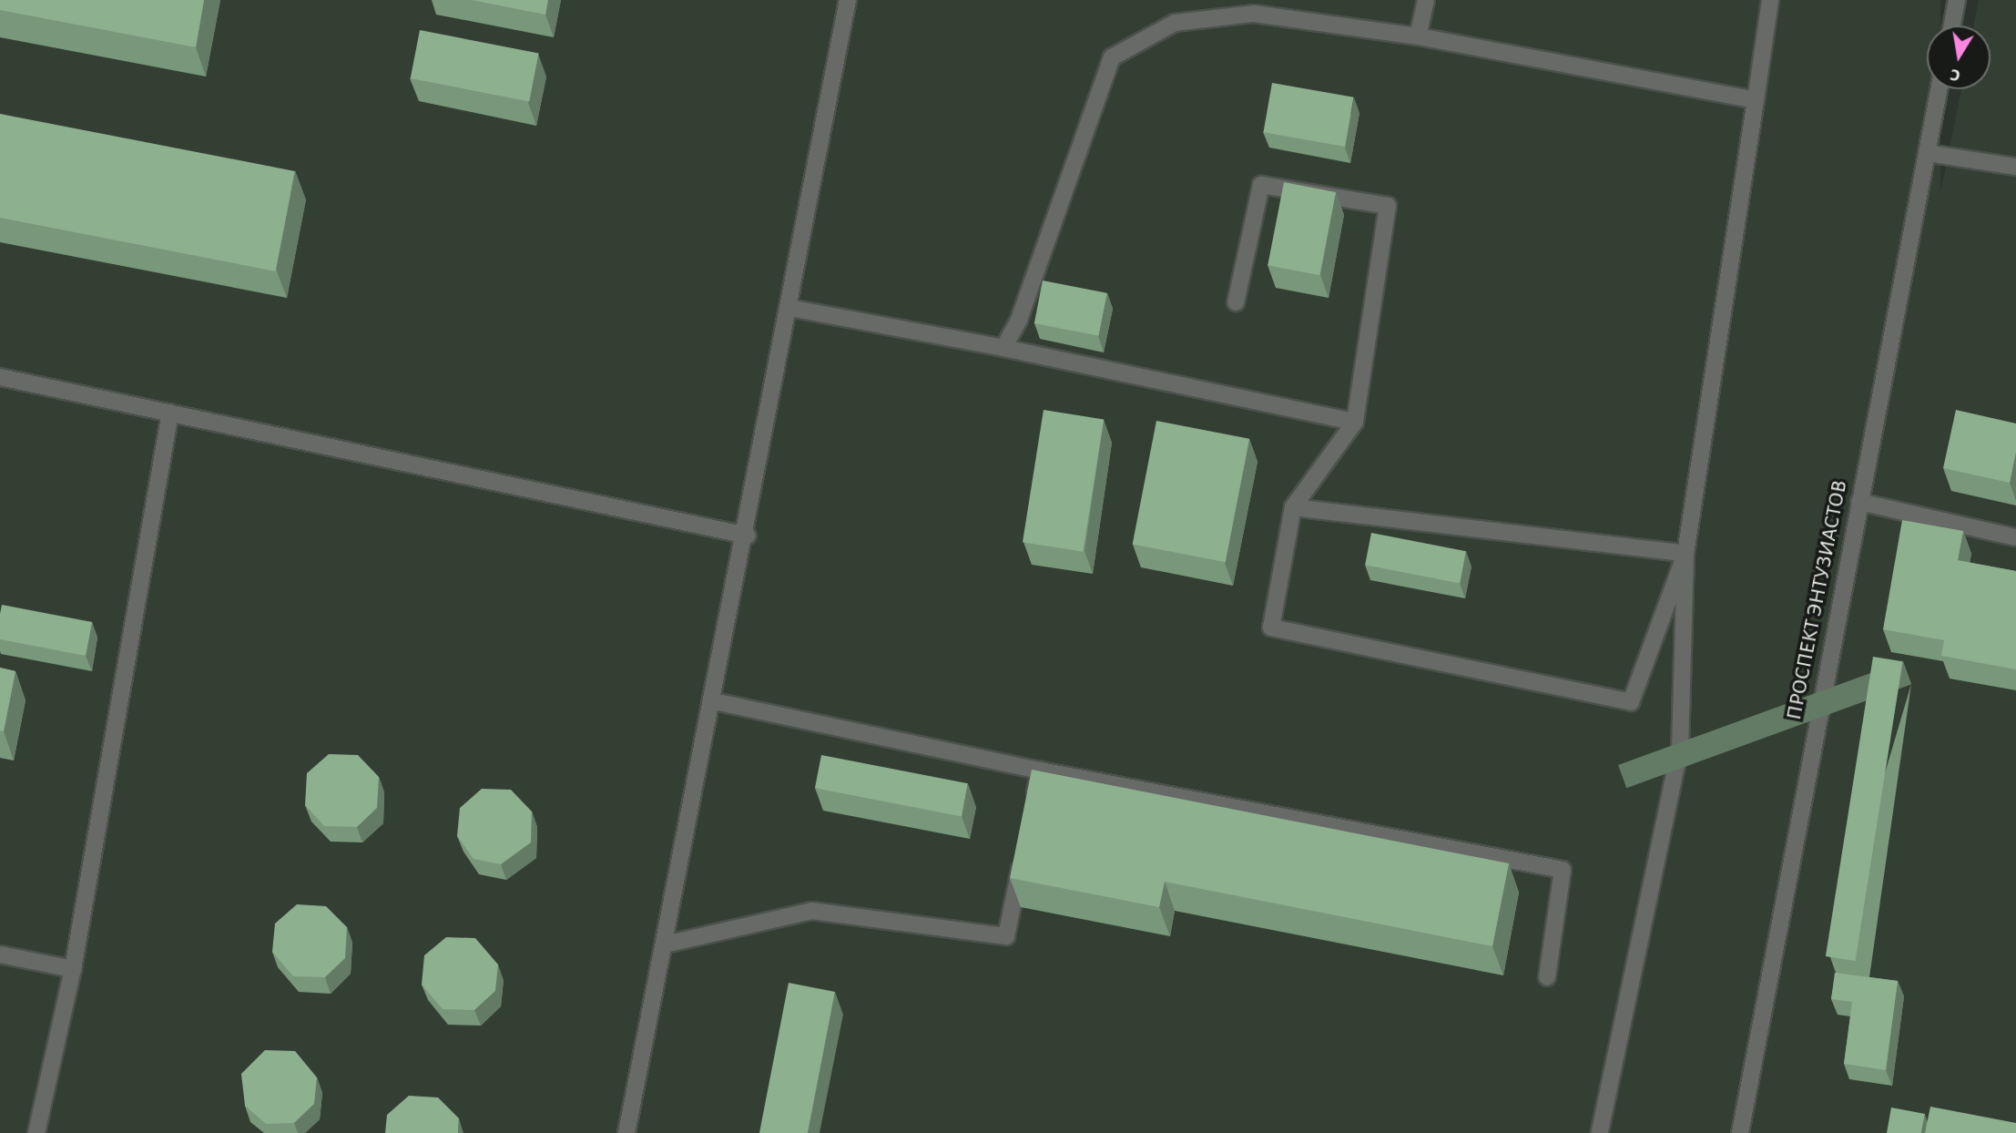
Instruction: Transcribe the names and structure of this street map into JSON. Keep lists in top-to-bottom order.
{
  "streets": {
    "street": ["ПРОСПЕКТ ЭНТУЗИАСТОВ"]
  },
  "north": "bottom"
}
